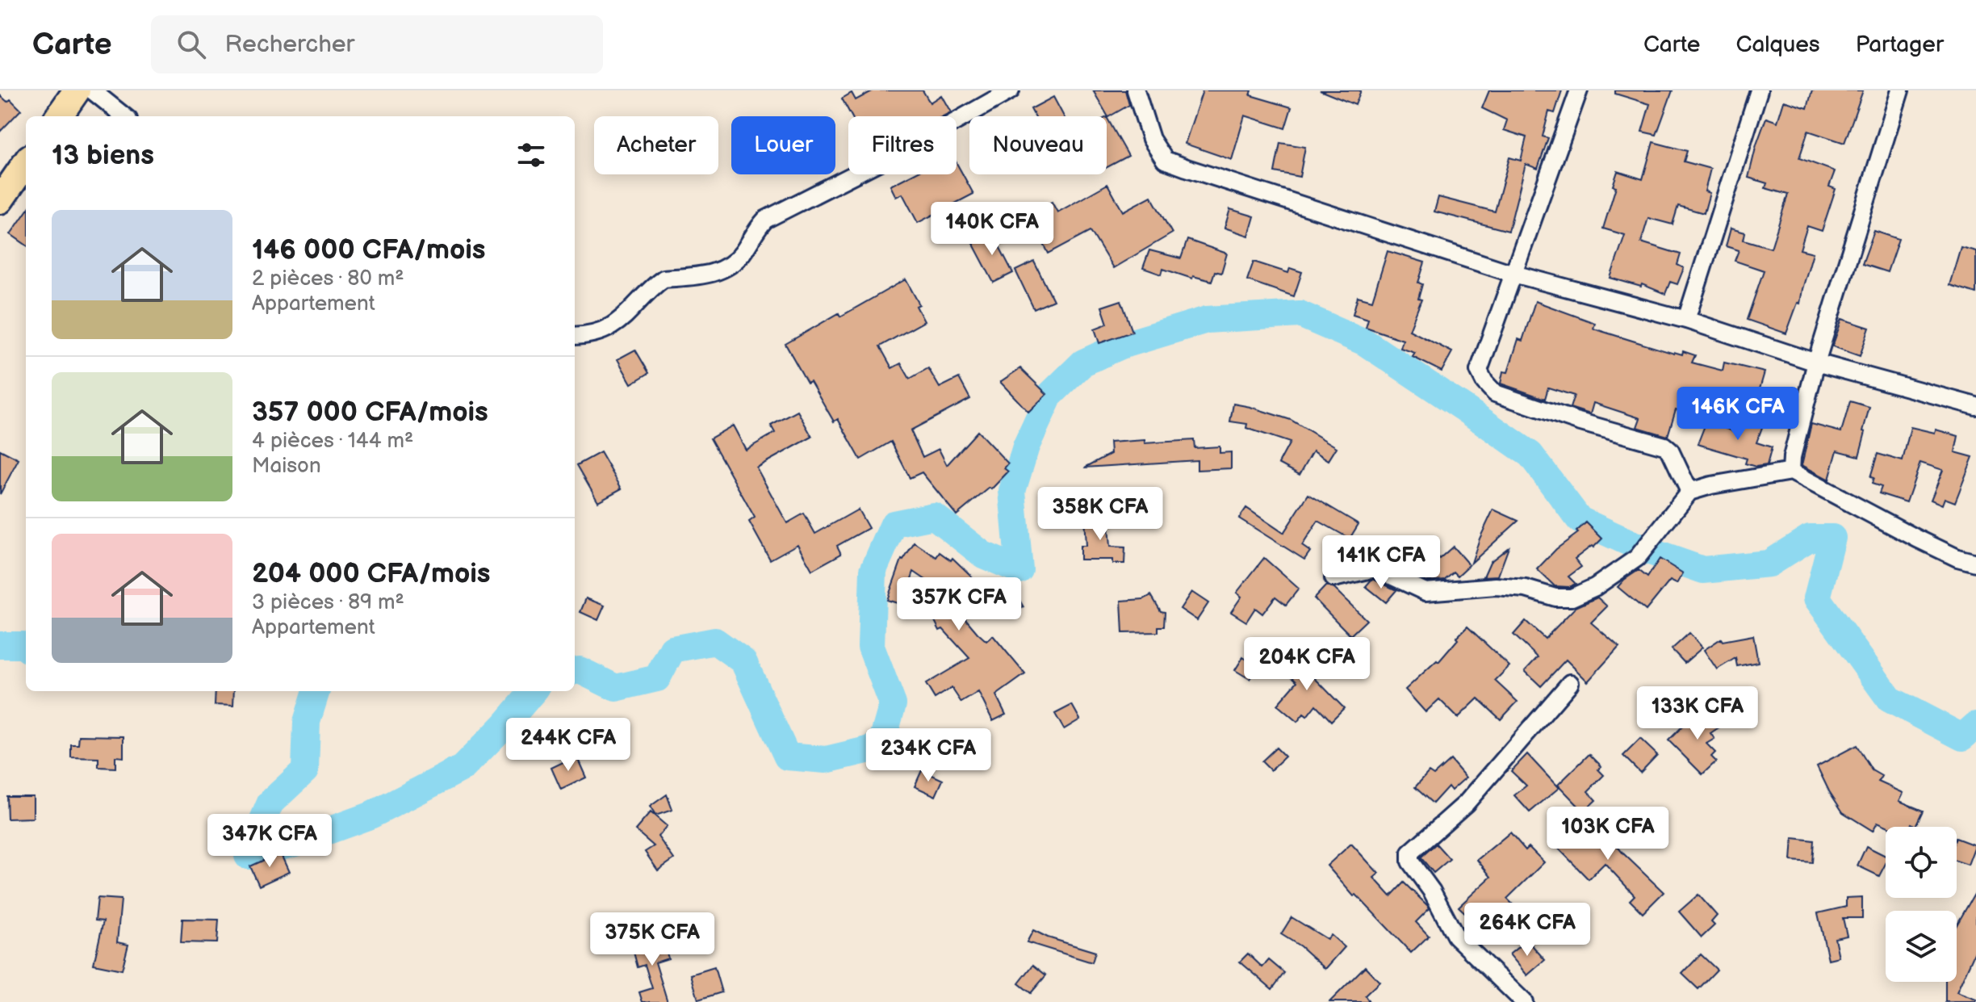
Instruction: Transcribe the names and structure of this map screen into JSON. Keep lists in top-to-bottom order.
{
  "page": {
    "header": "Carte",
    "search": "Rechercher",
    "nav": ["Carte", "Calques", "Partager"],
    "chip": [
      "Acheter",
      "Louer",
      "Filtres",
      "Nouveau"
    ],
    "heading": "13 biens",
    "list": [
      {
        "name": "146 000 CFA/mois",
        "note": "2 pièces · 80 m² · Appartement"
      },
      {
        "name": "357 000 CFA/mois",
        "note": "4 pièces · 144 m² · Maison"
      },
      {
        "name": "204 000 CFA/mois",
        "note": "3 pièces · 89 m² · Appartement"
      }
    ],
    "price": [
      "140K CFA",
      "146K CFA",
      "358K CFA",
      "141K CFA",
      "357K CFA",
      "204K CFA",
      "133K CFA",
      "244K CFA",
      "234K CFA",
      "103K CFA",
      "347K CFA",
      "264K CFA",
      "375K CFA"
    ]
  }
}
